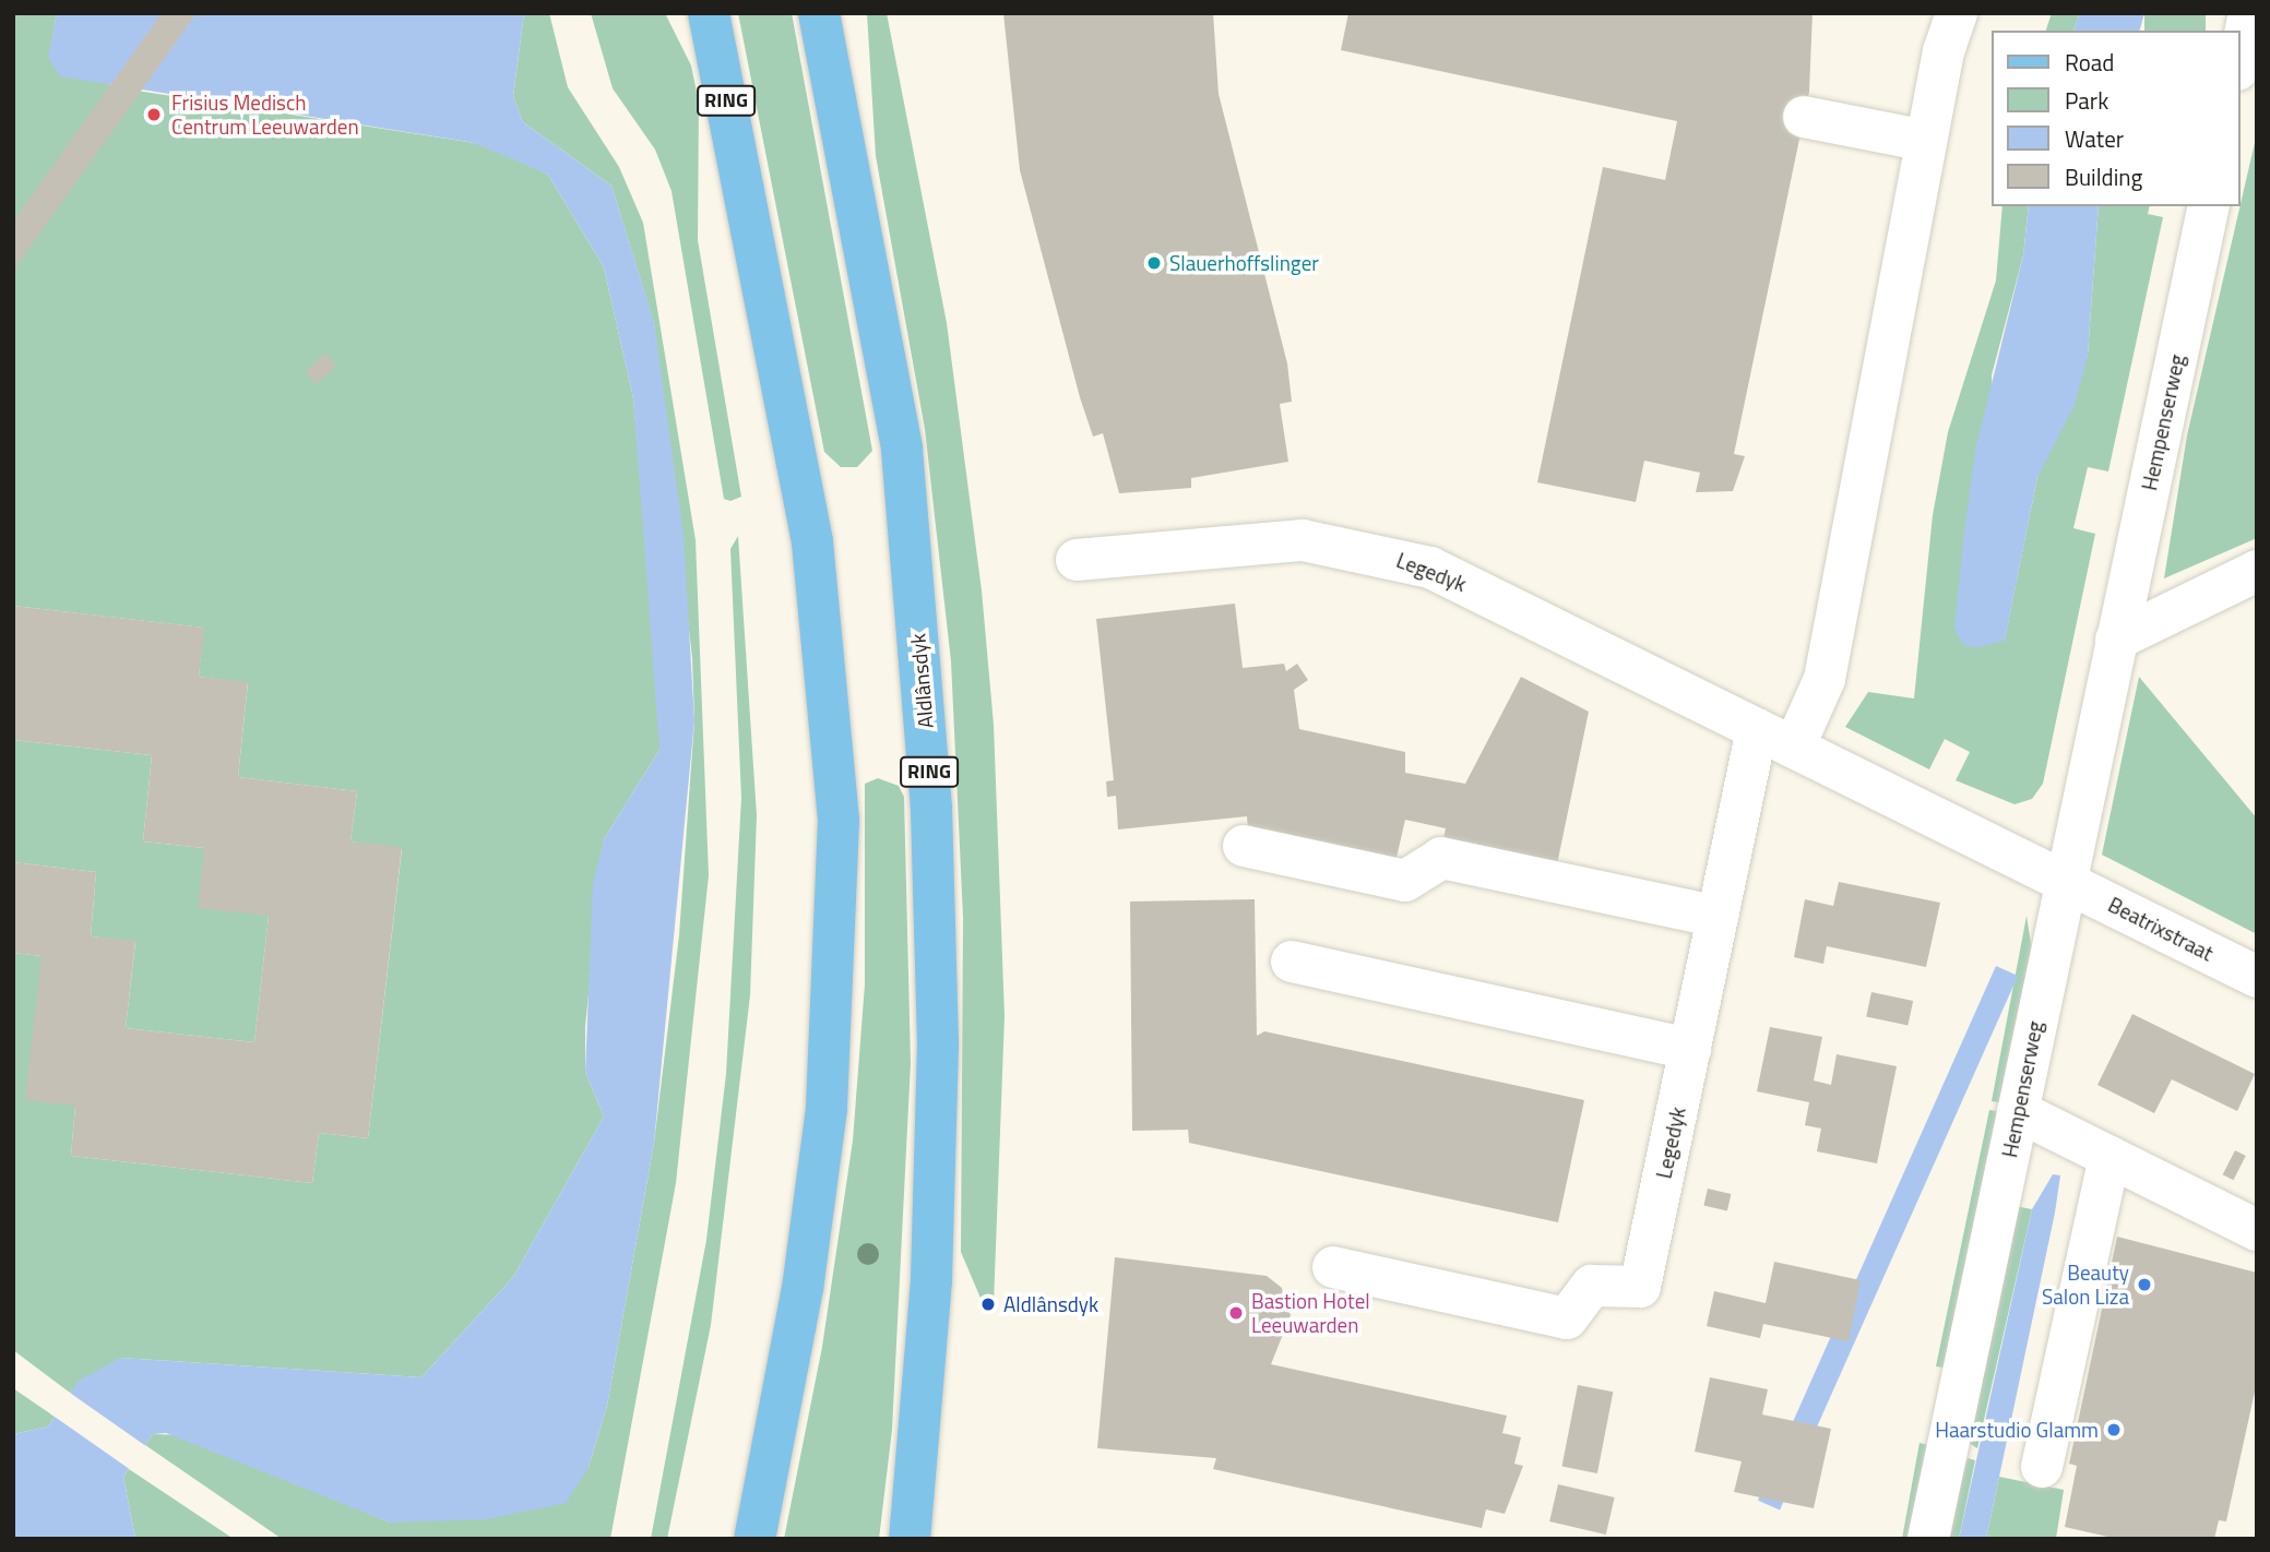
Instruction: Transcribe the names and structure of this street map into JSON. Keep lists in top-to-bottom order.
{
  "streets": {
    "main road": ["RING", "Aldlânsdyk"],
    "street": ["Hempenserweg", "Legedyk", "Beatrixstraat"]
  },
  "crossings": [
    ["Hempenserweg", "Legedyk"],
    ["Hempenserweg", "Beatrixstraat"],
    ["Legedyk", "Beatrixstraat"]
  ],
  "places": [
    "Frisius Medisch Centrum Leeuwarden",
    "Slauerhoffslinger",
    "Beauty Salon Liza",
    "Aldlânsdyk",
    "Bastion Hotel Leeuwarden",
    "Haarstudio Glamm"
  ],
  "legend": [
    "Road",
    "Park",
    "Water",
    "Building"
  ]
}
